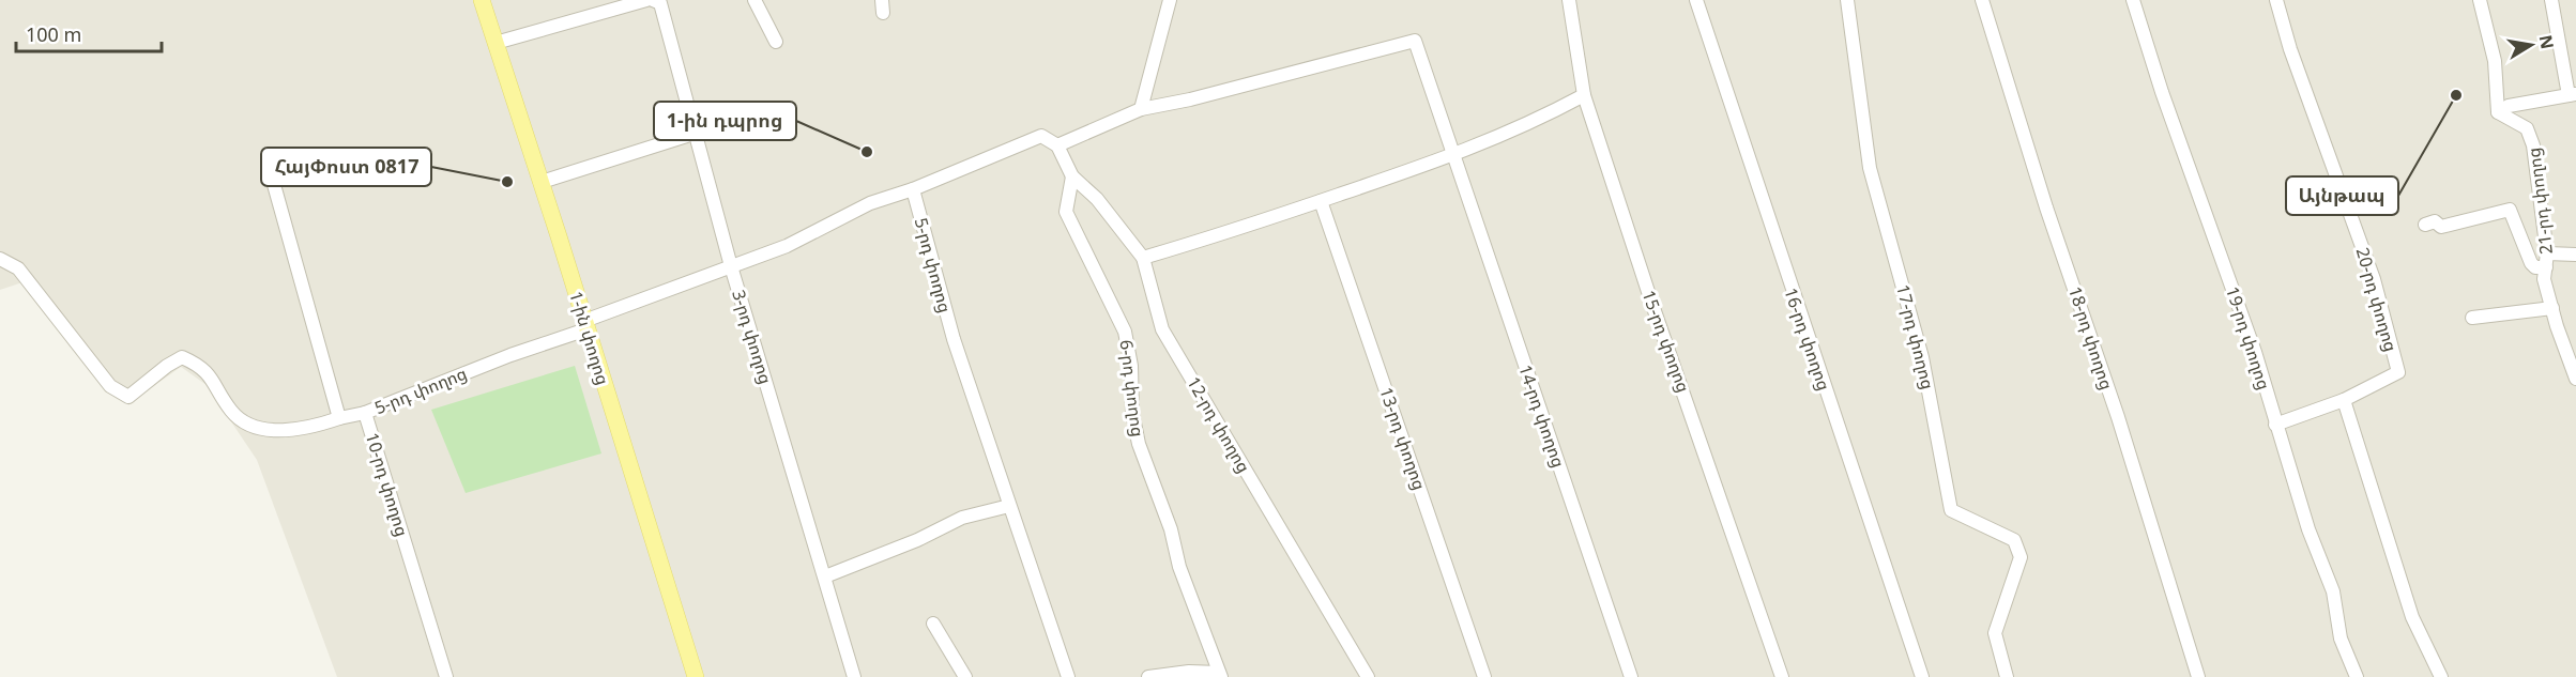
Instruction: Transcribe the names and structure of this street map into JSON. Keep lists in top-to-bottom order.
{
  "streets": {
    "main road": ["1-ին փողոց"],
    "street": [
      "21-րդ փողոց",
      "5-րդ փողոց",
      "20-րդ փողոց",
      "3-րդ փողոց",
      "17-րդ փողոց",
      "18-րդ փողոց",
      "19-րդ փողոց",
      "16-րդ փողոց",
      "15-րդ փողոց",
      "6-րդ փողոց",
      "14-րդ փողոց",
      "12-րդ փողոց",
      "13-րդ փողոց",
      "10-րդ փողոց"
    ]
  },
  "crossings": [
    ["5-րդ փողոց", "3-րդ փողոց"],
    ["5-րդ փողոց", "1-ին փողոց"],
    ["5-րդ փողոց", "10-րդ փողոց"],
    ["6-րդ փողոց", "12-րդ փողոց"]
  ],
  "places": ["Այնթապ", "1-ին դպրոց", "ՀայՓոստ 0817"],
  "scale_bar": "100 m",
  "north": "right"
}
